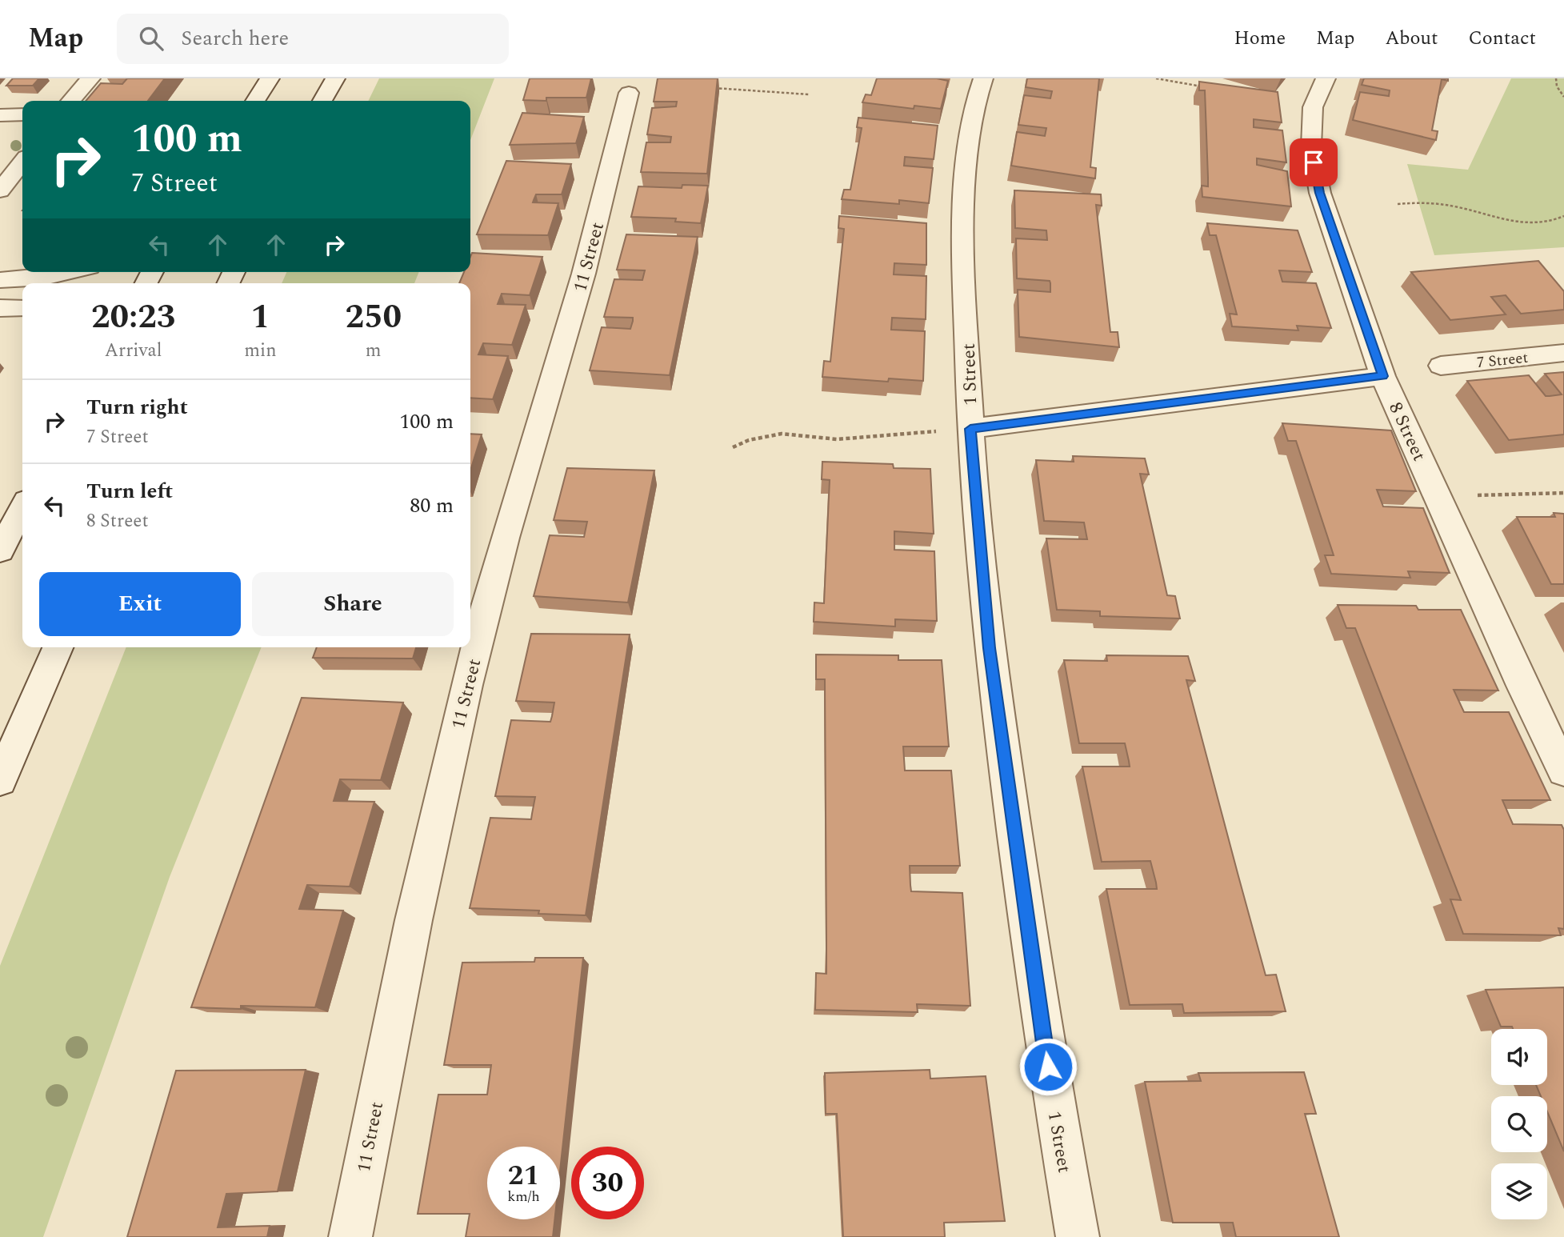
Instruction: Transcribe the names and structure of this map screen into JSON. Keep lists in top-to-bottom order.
{
  "streets": {
    "street": [
      "11 Street",
      "7 Street",
      "1 Street",
      "8 Street"
    ]
  },
  "page": {
    "header": "Map",
    "search": "Search here",
    "nav": [
      "Home",
      "Map",
      "About",
      "Contact"
    ],
    "turn": ["100 m", "7 Street"],
    "eta": [
      "20:23",
      "Arrival",
      "1",
      "min",
      "250",
      "m"
    ],
    "list": [
      {
        "name": "Turn right",
        "note": "7 Street",
        "value": "100 m"
      },
      {
        "name": "Turn left",
        "note": "8 Street",
        "value": "80 m"
      }
    ],
    "buttons": ["Exit", "Share"],
    "speed": "21 km/h",
    "limit": "30"
  }
}
